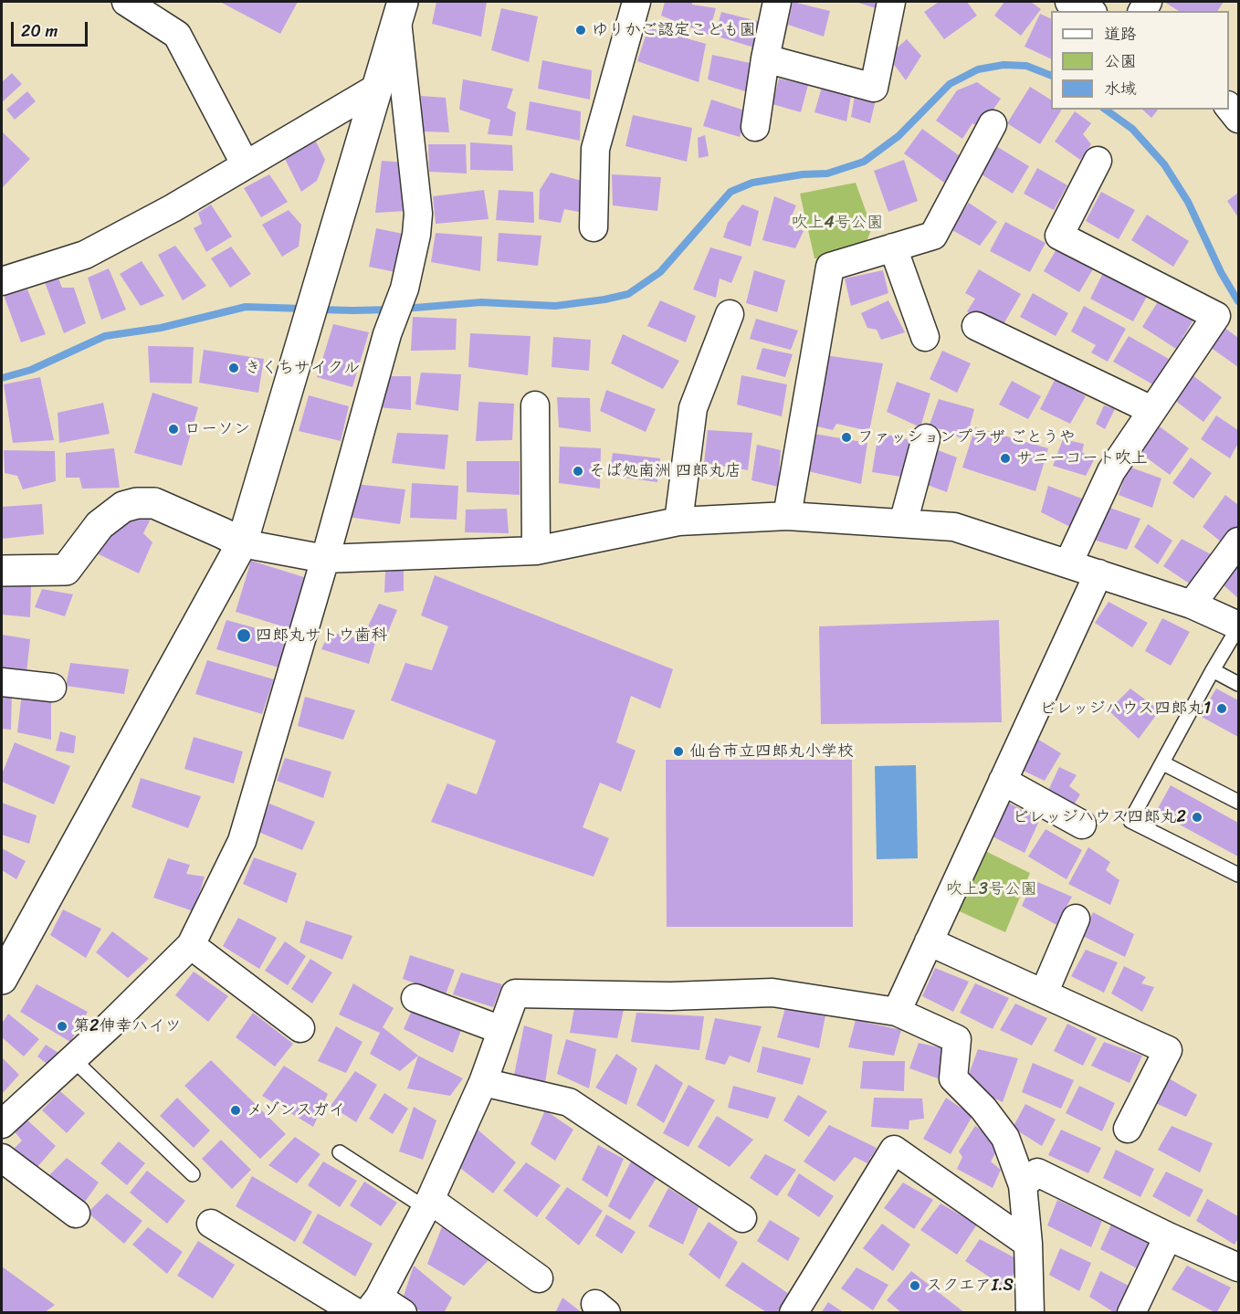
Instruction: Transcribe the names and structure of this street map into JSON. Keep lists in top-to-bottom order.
{
  "parks": ["吹上4号公園", "吹上3号公園"],
  "places": [
    "ゆりかご認定こども園",
    "きくちサイクル",
    "ローソン",
    "ファッションプラザ ごとうや",
    "サニーコート吹上",
    "そば処南洲 四郎丸店",
    "四郎丸サトウ歯科",
    "ビレッジハウス四郎丸1",
    "仙台市立四郎丸小学校",
    "ビレッジハウス四郎丸2",
    "第2伸幸ハイツ",
    "メゾンスガイ",
    "スクエアI.S"
  ],
  "legend": ["道路", "公園", "水域"],
  "scale_bar": "20 m"
}
